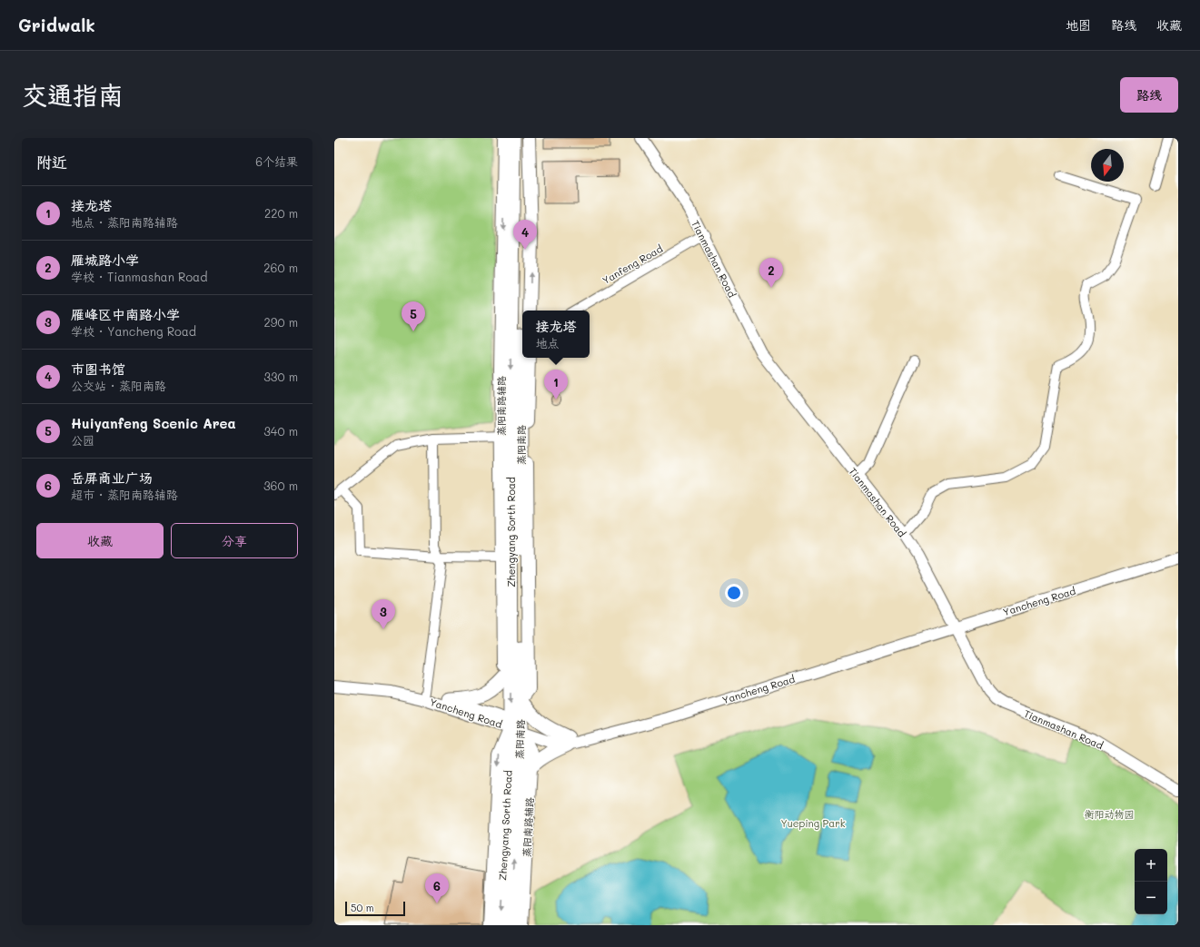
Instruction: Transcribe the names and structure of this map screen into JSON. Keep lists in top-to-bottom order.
{
  "streets": {
    "main road": ["蒸阳南路辅路", "蒸阳南路", "Zhengyang Sorth Road"],
    "street": ["Tianmashan Road", "Yanfeng Road", "Yancheng Road"]
  },
  "crossings": [
    ["Tianmashan Road", "Yanfeng Road"],
    ["Tianmashan Road", "Yancheng Road"],
    ["蒸阳南路辅路", "蒸阳南路"],
    ["蒸阳南路辅路", "Zhengyang Sorth Road"],
    ["蒸阳南路辅路", "Yancheng Road"],
    ["蒸阳南路", "Zhengyang Sorth Road"],
    ["蒸阳南路", "Yancheng Road"],
    ["Zhengyang Sorth Road", "Yancheng Road"]
  ],
  "parks": ["衡阳动物园", "Yueping Park"],
  "scale_bar": "50 m",
  "north": "bottom",
  "page": {
    "header": "Gridwalk",
    "nav": ["地图", "路线", "收藏"],
    "buttons": [
      "路线",
      ["收藏", "分享"]
    ],
    "title": "交通指南",
    "heading": ["附近", "6个结果"],
    "list": [
      {
        "mark": "1",
        "name": "接龙塔",
        "note": "地点 · 蒸阳南路辅路",
        "value": "220 m"
      },
      {
        "mark": "2",
        "name": "雁城路小学",
        "note": "学校 · Tianmashan Road",
        "value": "260 m"
      },
      {
        "mark": "3",
        "name": "雁峰区中南路小学",
        "note": "学校 · Yancheng Road",
        "value": "290 m"
      },
      {
        "mark": "4",
        "name": "市图书馆",
        "note": "公交站 · 蒸阳南路",
        "value": "330 m"
      },
      {
        "mark": "5",
        "name": "Huiyanfeng Scenic Area",
        "note": "公园",
        "value": "340 m"
      },
      {
        "mark": "6",
        "name": "岳屏商业广场",
        "note": "超市 · 蒸阳南路辅路",
        "value": "360 m"
      }
    ],
    "pins": [
      "4",
      "2",
      "5",
      "1",
      "3",
      "6"
    ],
    "popup": ["接龙塔", "地点"],
    "map_buttons": ["+", "−"],
    "scale": "50 m"
  }
}
